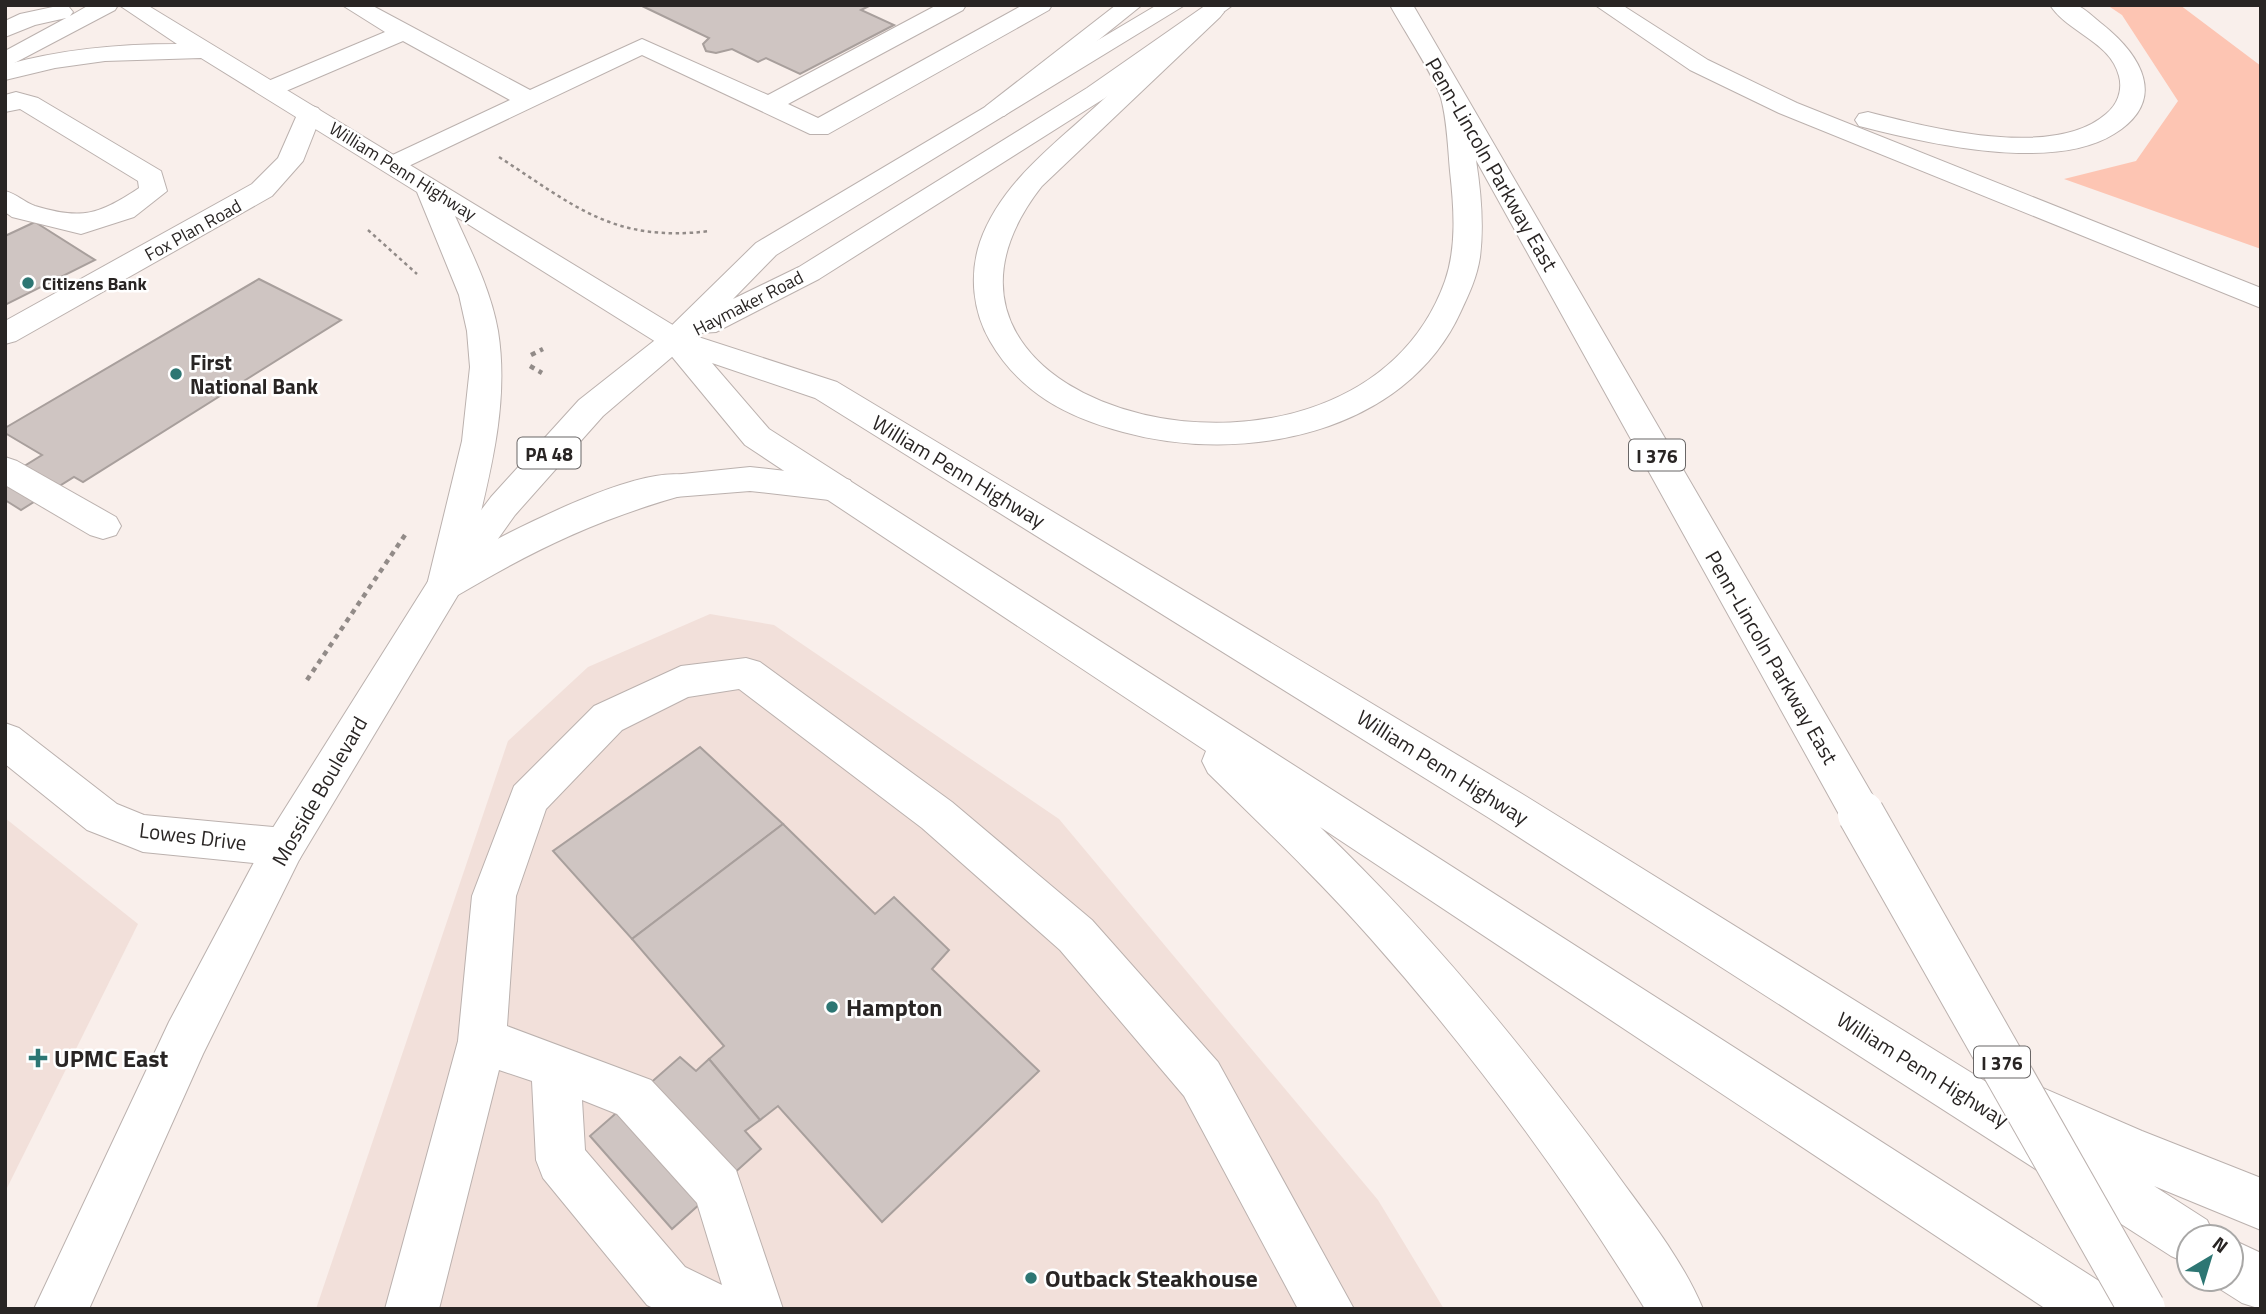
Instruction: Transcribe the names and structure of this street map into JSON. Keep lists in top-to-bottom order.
{
  "streets": {
    "main road": [
      "Penn-Lincoln Parkway East",
      "William Penn Highway",
      "Fox Plan Road",
      "Haymaker Road",
      "PA 48",
      "I 376",
      "Mosside Boulevard",
      "Lowes Drive"
    ]
  },
  "crossings": [
    ["William Penn Highway", "Fox Plan Road"],
    ["William Penn Highway", "Haymaker Road"],
    ["William Penn Highway", "Mosside Boulevard"],
    ["Haymaker Road", "Mosside Boulevard"],
    ["Mosside Boulevard", "Lowes Drive"]
  ],
  "places": {
    "other": [
      "Citizens Bank",
      "First National Bank",
      "Hampton",
      "Outback Steakhouse"
    ],
    "health": ["UPMC East"]
  },
  "north": "top right"
}
